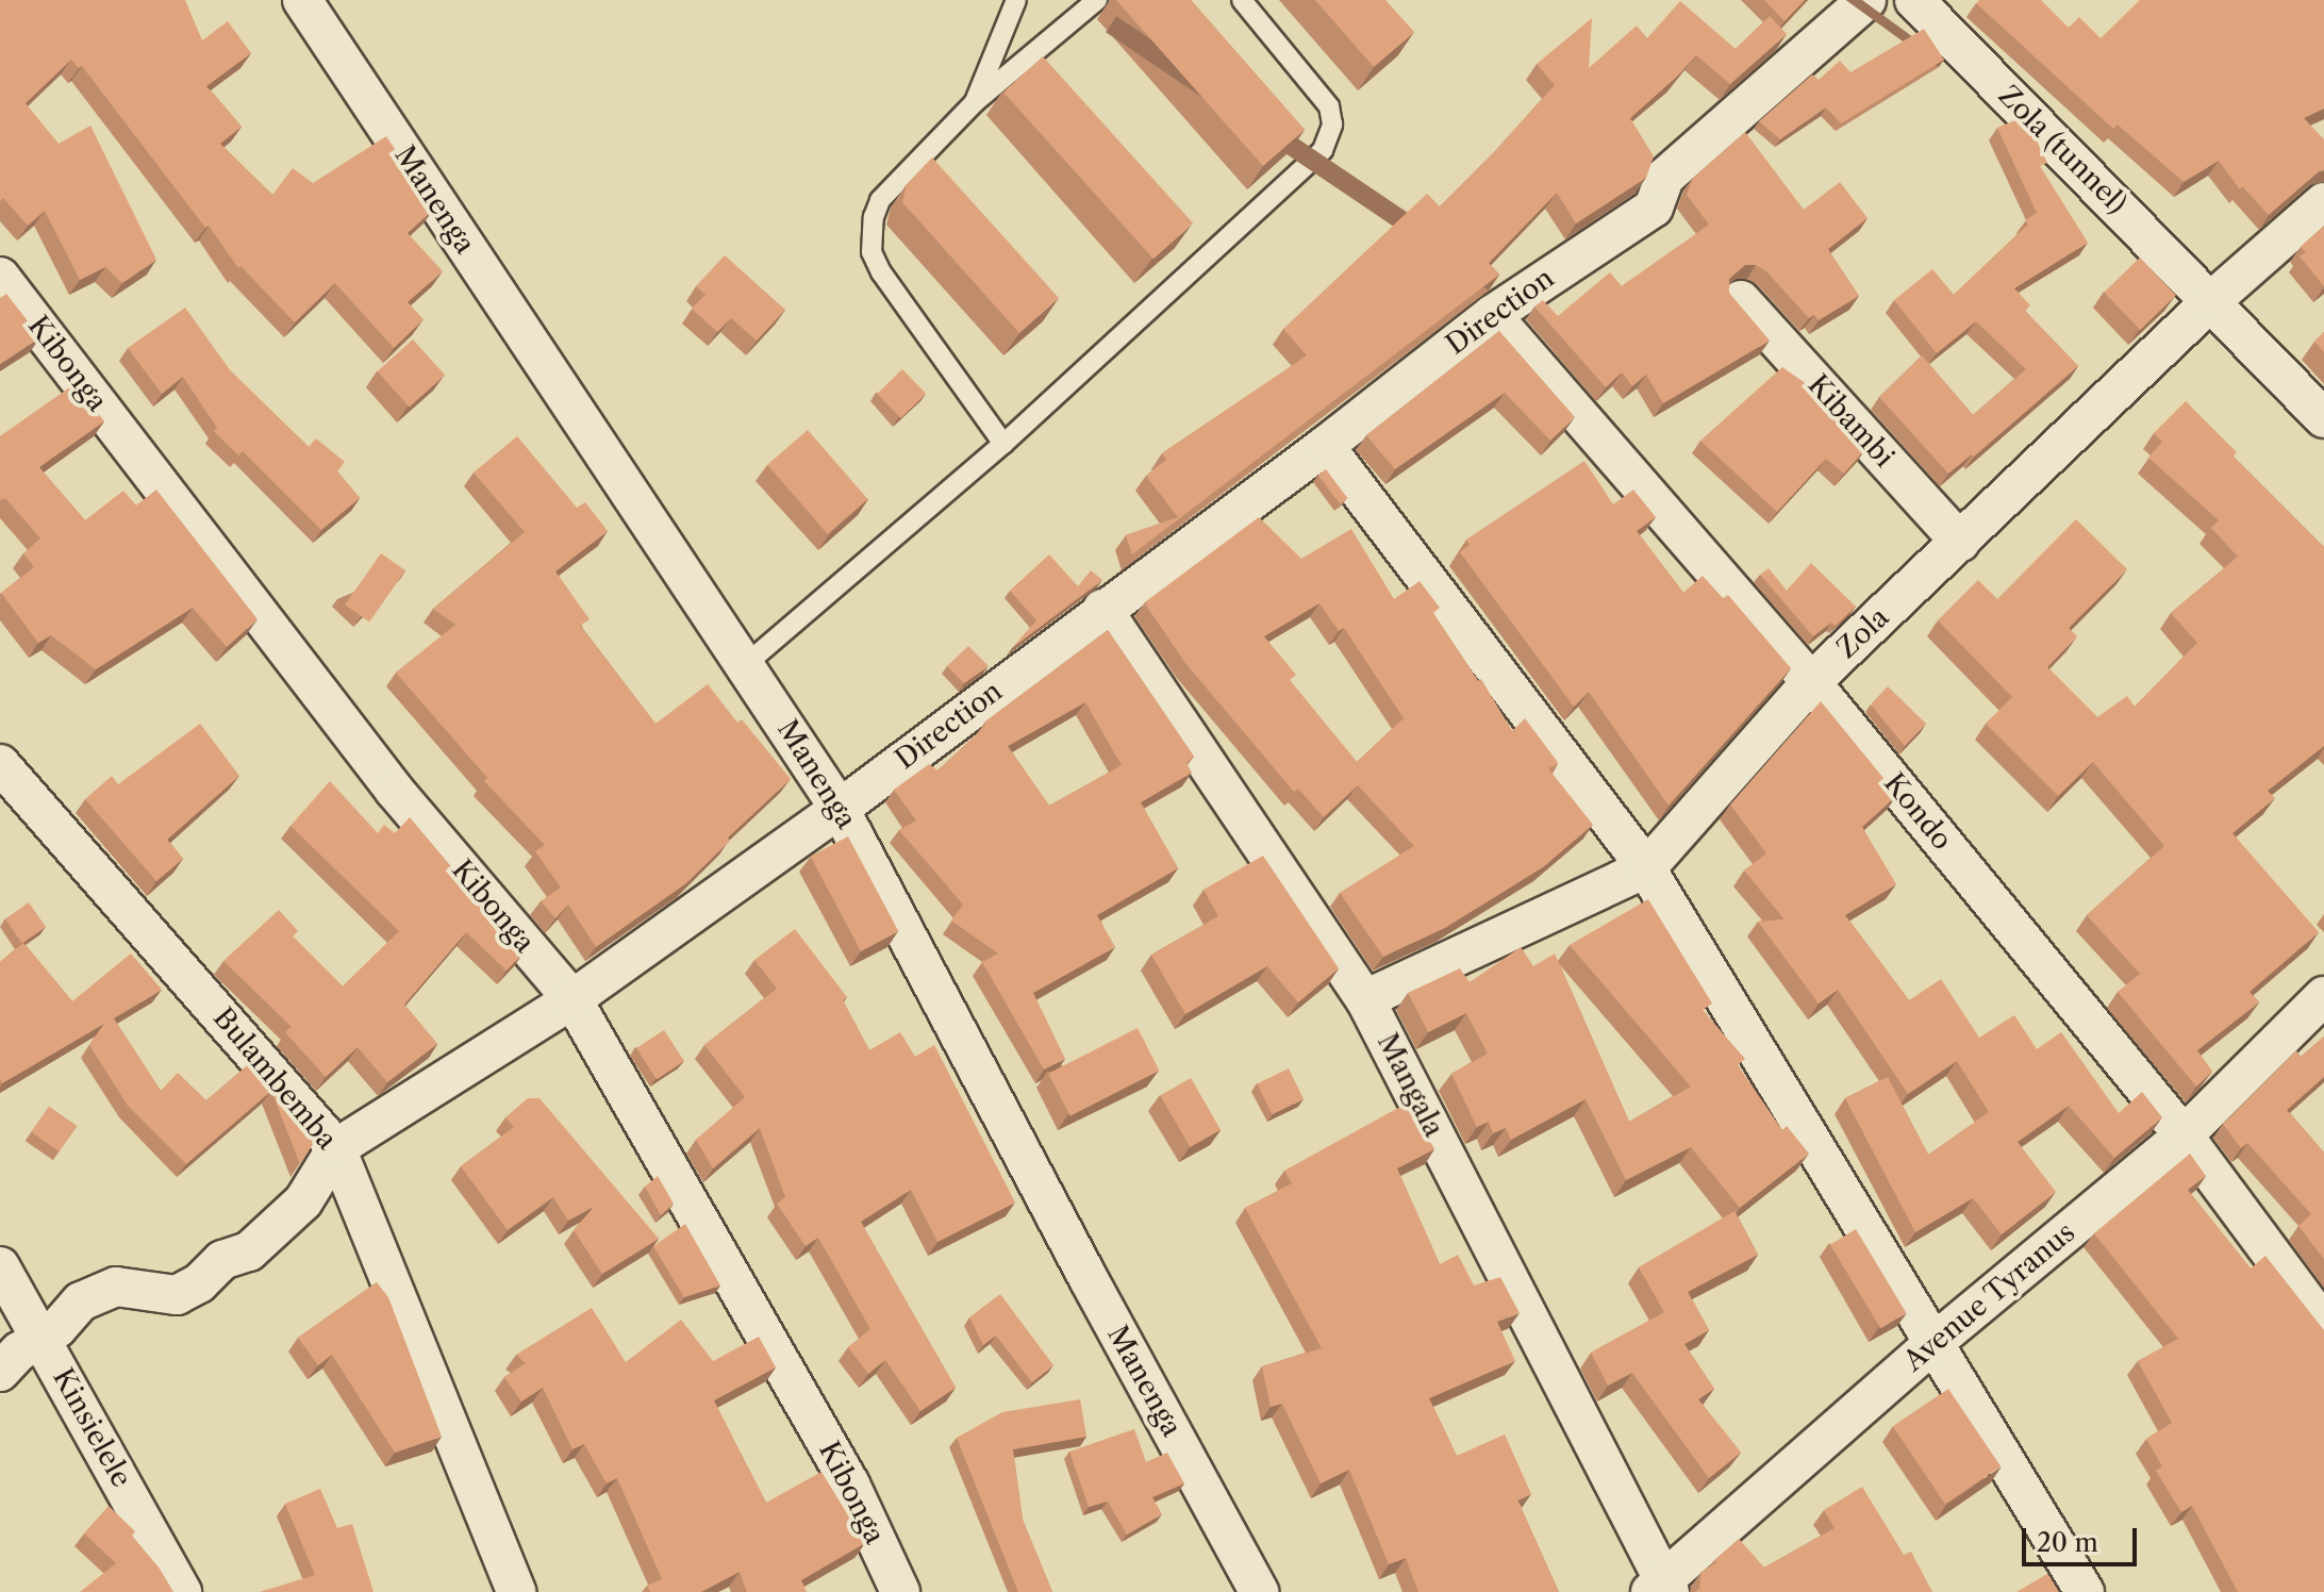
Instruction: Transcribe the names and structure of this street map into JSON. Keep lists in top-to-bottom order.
{
  "streets": {
    "street": [
      "Zola (tunnel)",
      "Manenga",
      "Direction",
      "Kibonga",
      "Kibambi",
      "Zola",
      "Kondo",
      "Bulambemba",
      "Mangala",
      "Avenue Tyranus",
      "Kinsielele"
    ]
  },
  "crossings": [
    ["Zola (tunnel)", "Zola"],
    ["Manenga", "Direction"],
    ["Direction", "Kibonga"],
    ["Direction", "Kondo"],
    ["Direction", "Bulambemba"],
    ["Direction", "Mangala"],
    ["Direction", "Kinsielele"],
    ["Kibambi", "Zola"],
    ["Zola", "Kondo"],
    ["Zola", "Mangala"],
    ["Kondo", "Avenue Tyranus"],
    ["Mangala", "Avenue Tyranus"]
  ],
  "scale_bar": "20 m"
}
